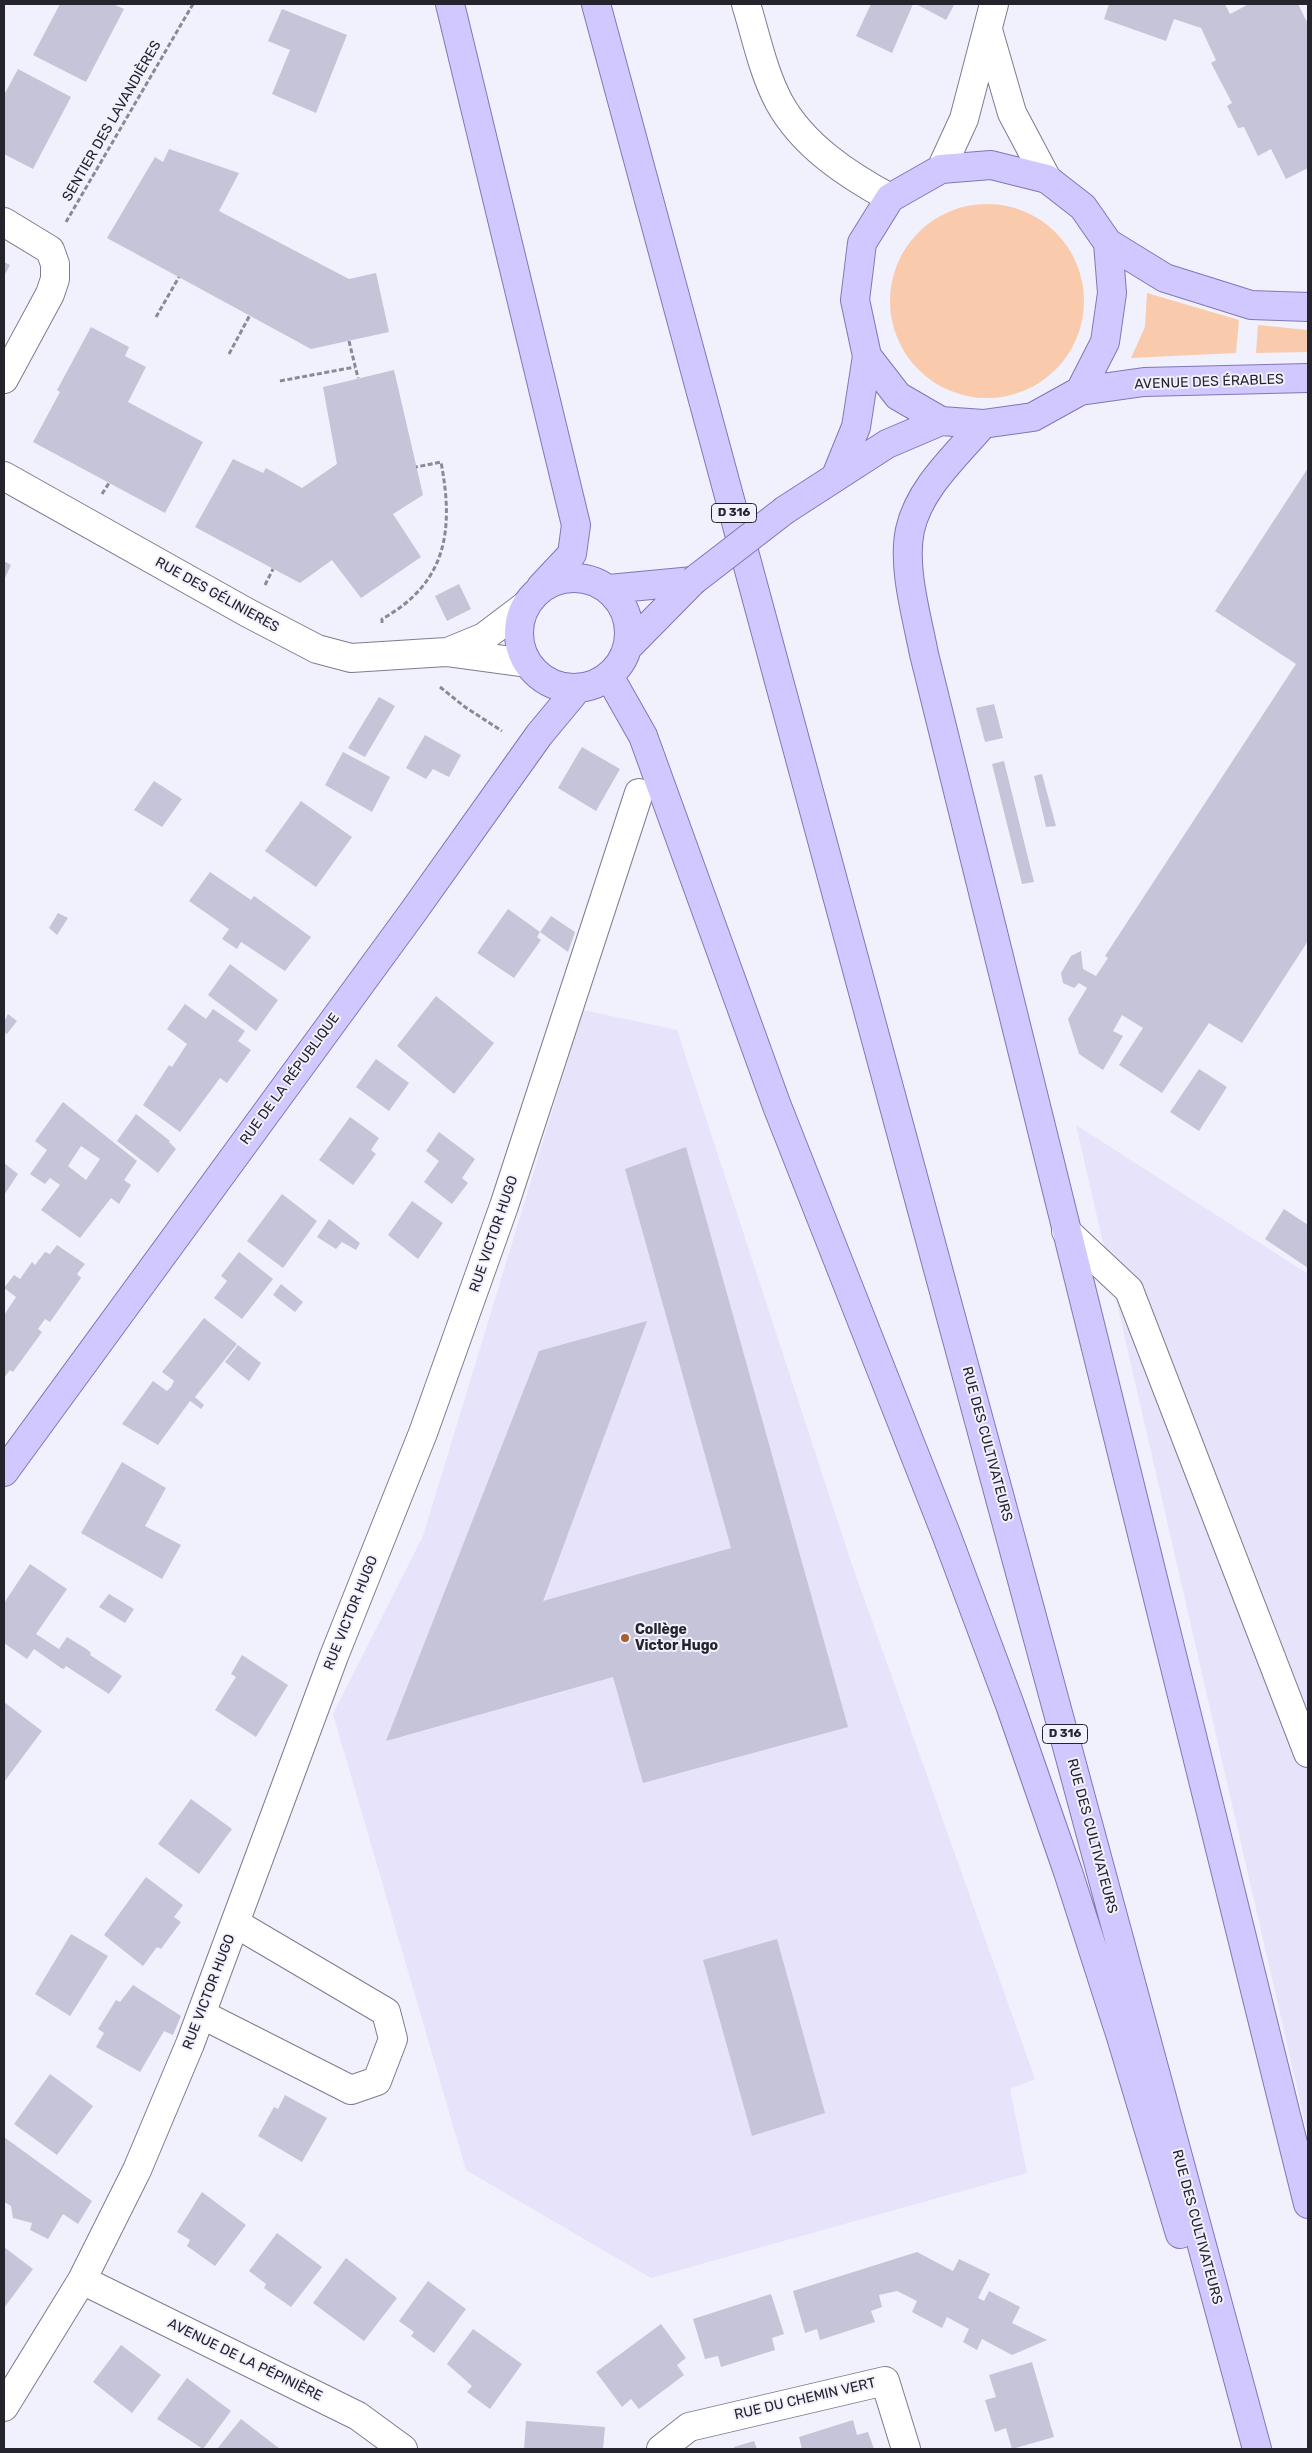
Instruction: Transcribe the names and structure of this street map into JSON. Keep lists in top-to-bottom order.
{
  "streets": {
    "main road": [
      "AVENUE DES ÉRABLES",
      "D 316",
      "RUE DE LA RÉPUBLIQUE",
      "RUE DES CULTIVATEURS"
    ],
    "street": [
      "RUE DES GÉLINIERES",
      "RUE VICTOR HUGO",
      "AVENUE DE LA PÉPINIÈRE",
      "RUE DU CHEMIN VERT"
    ],
    "path": ["SENTIER DES LAVANDIÈRES"]
  },
  "crossings": [
    ["RUE DES GÉLINIERES", "RUE DE LA RÉPUBLIQUE"],
    ["RUE VICTOR HUGO", "AVENUE DE LA PÉPINIÈRE"]
  ],
  "places": ["Collège Victor Hugo"]
}
